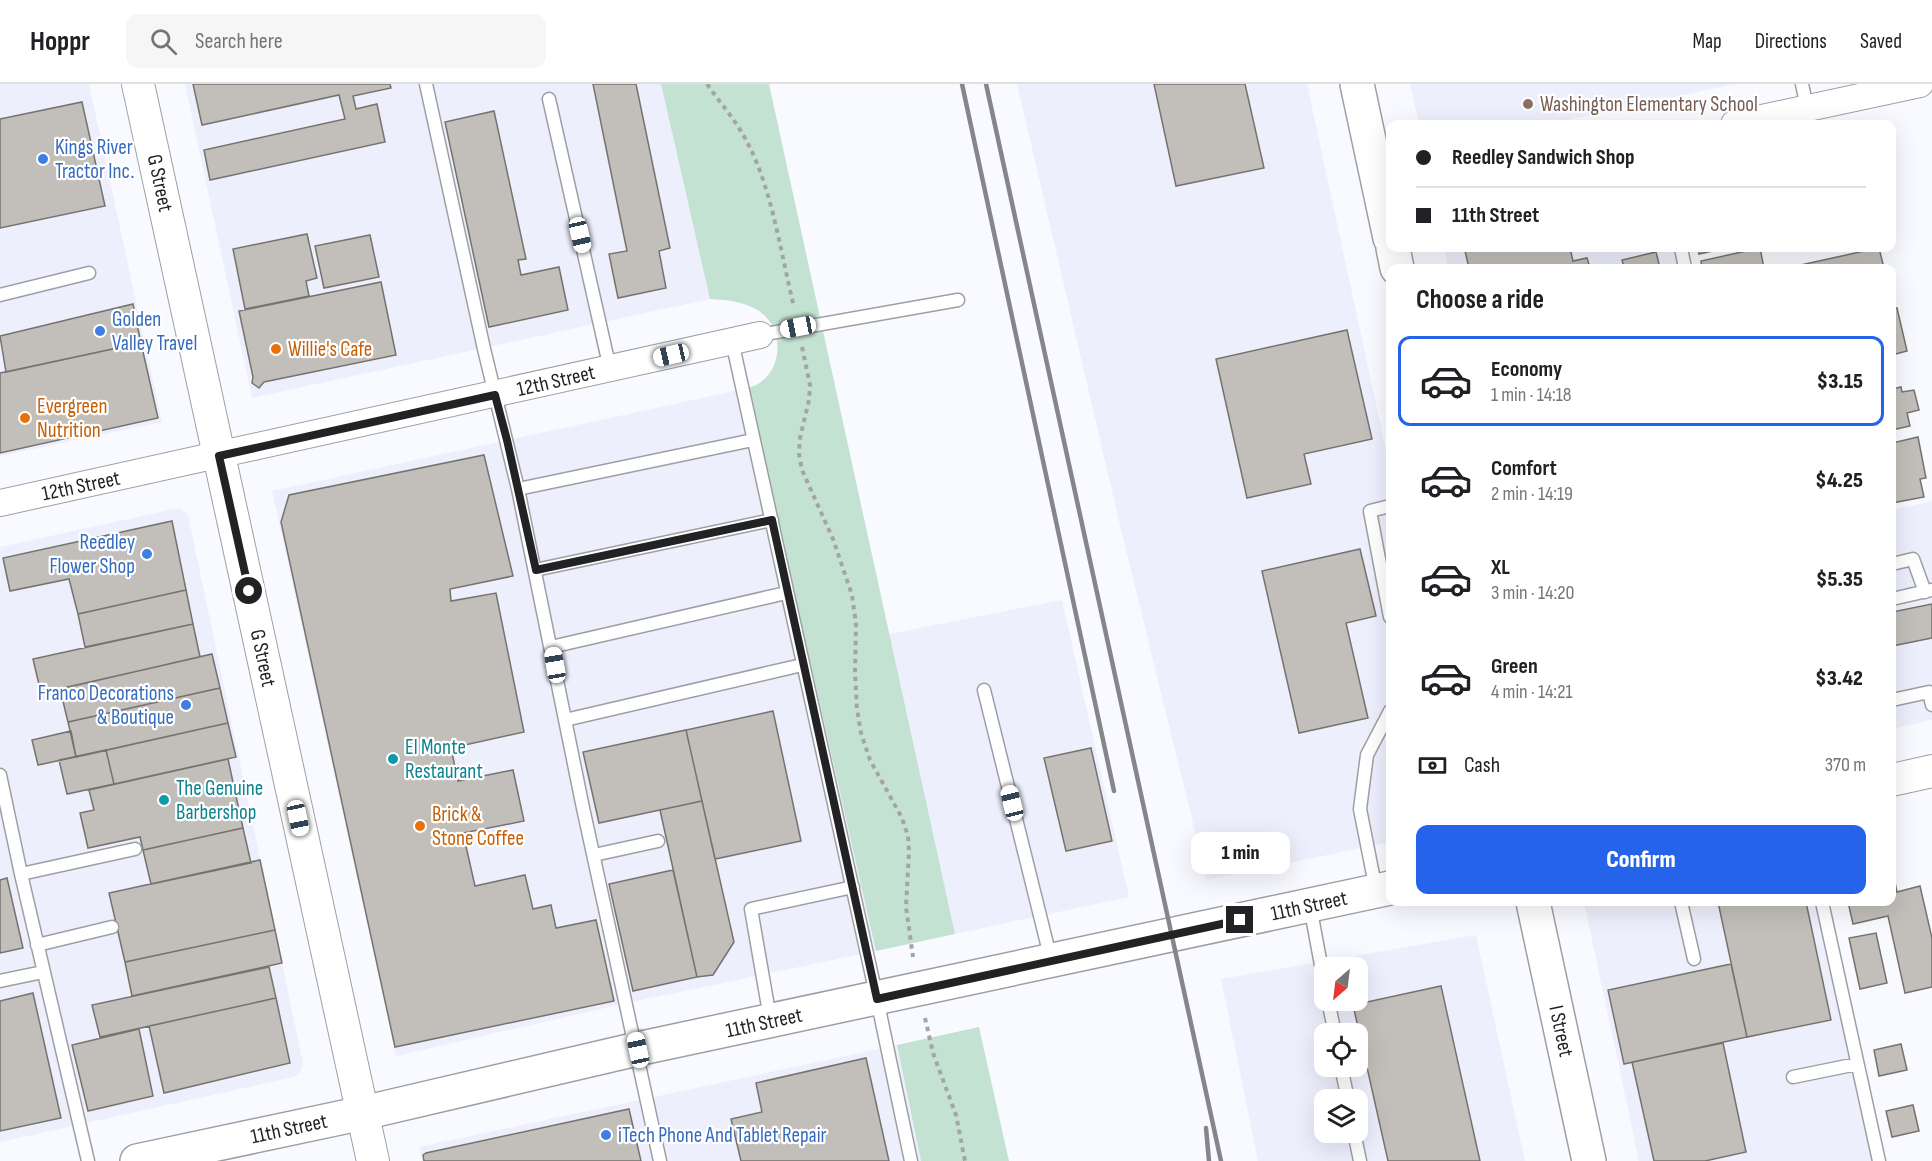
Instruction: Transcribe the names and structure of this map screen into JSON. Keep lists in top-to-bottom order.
{
  "streets": {
    "main road": ["11th Street", "I Street"],
    "street": ["G Street", "12th Street"]
  },
  "crossings": [
    ["G Street", "12th Street"],
    ["G Street", "11th Street"]
  ],
  "places": [
    "Washington Elementary School",
    "Kings River Tractor Inc.",
    "Golden Valley Travel",
    "Willie's Cafe",
    "Evergreen Nutrition",
    "Reedley Flower Shop",
    "Franco Decorations & Boutique",
    "El Monte Restaurant",
    "The Genuine Barbershop",
    "Brick & Stone Coffee",
    "iTech Phone And Tablet Repair"
  ],
  "north": "bottom left",
  "page": {
    "header": "Hoppr",
    "search": "Search here",
    "nav": ["Map", "Directions", "Saved"],
    "banner": ["Reedley Sandwich Shop", "11th Street"],
    "heading": "Choose a ride",
    "list": [
      {
        "name": "Economy",
        "note": "1 min · 14:18",
        "value": "$3.15"
      },
      {
        "name": "Comfort",
        "note": "2 min · 14:19",
        "value": "$4.25"
      },
      {
        "name": "XL",
        "note": "3 min · 14:20",
        "value": "$5.35"
      },
      {
        "name": "Green",
        "note": "4 min · 14:21",
        "value": "$3.42"
      }
    ],
    "pay": ["Cash", "370 m"],
    "buttons": "Confirm",
    "bubble": "1 min"
  }
}
